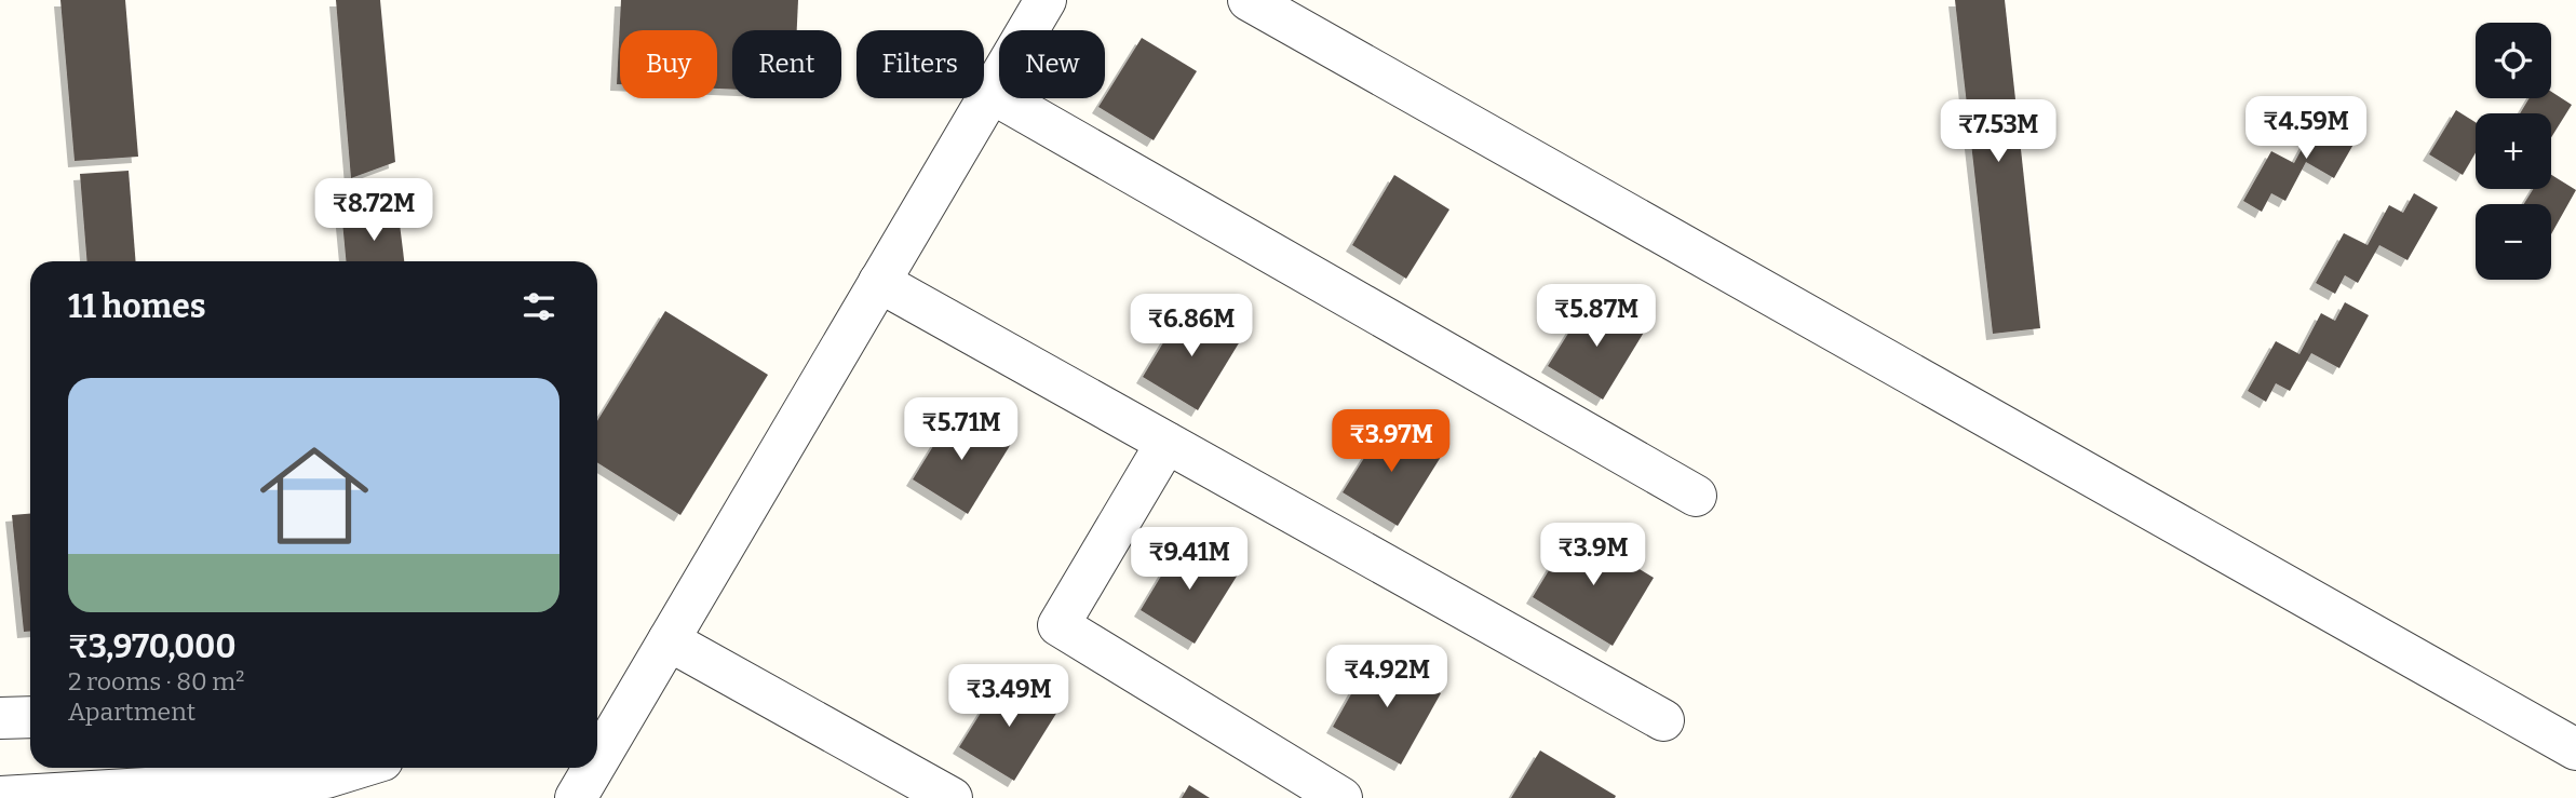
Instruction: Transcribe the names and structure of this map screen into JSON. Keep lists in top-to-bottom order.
{
  "page": {
    "map_buttons": ["+", "−"],
    "chip": [
      "Buy",
      "Rent",
      "Filters",
      "New"
    ],
    "price": [
      "₹4.59M",
      "₹7.53M",
      "₹8.72M",
      "₹5.87M",
      "₹6.86M",
      "₹5.71M",
      "₹3.97M",
      "₹3.9M",
      "₹9.41M",
      "₹4.92M",
      "₹3.49M"
    ],
    "heading": "11 homes",
    "list": [
      {
        "name": "₹3,970,000",
        "note": "2 rooms · 80 m² · Apartment"
      }
    ]
  }
}
